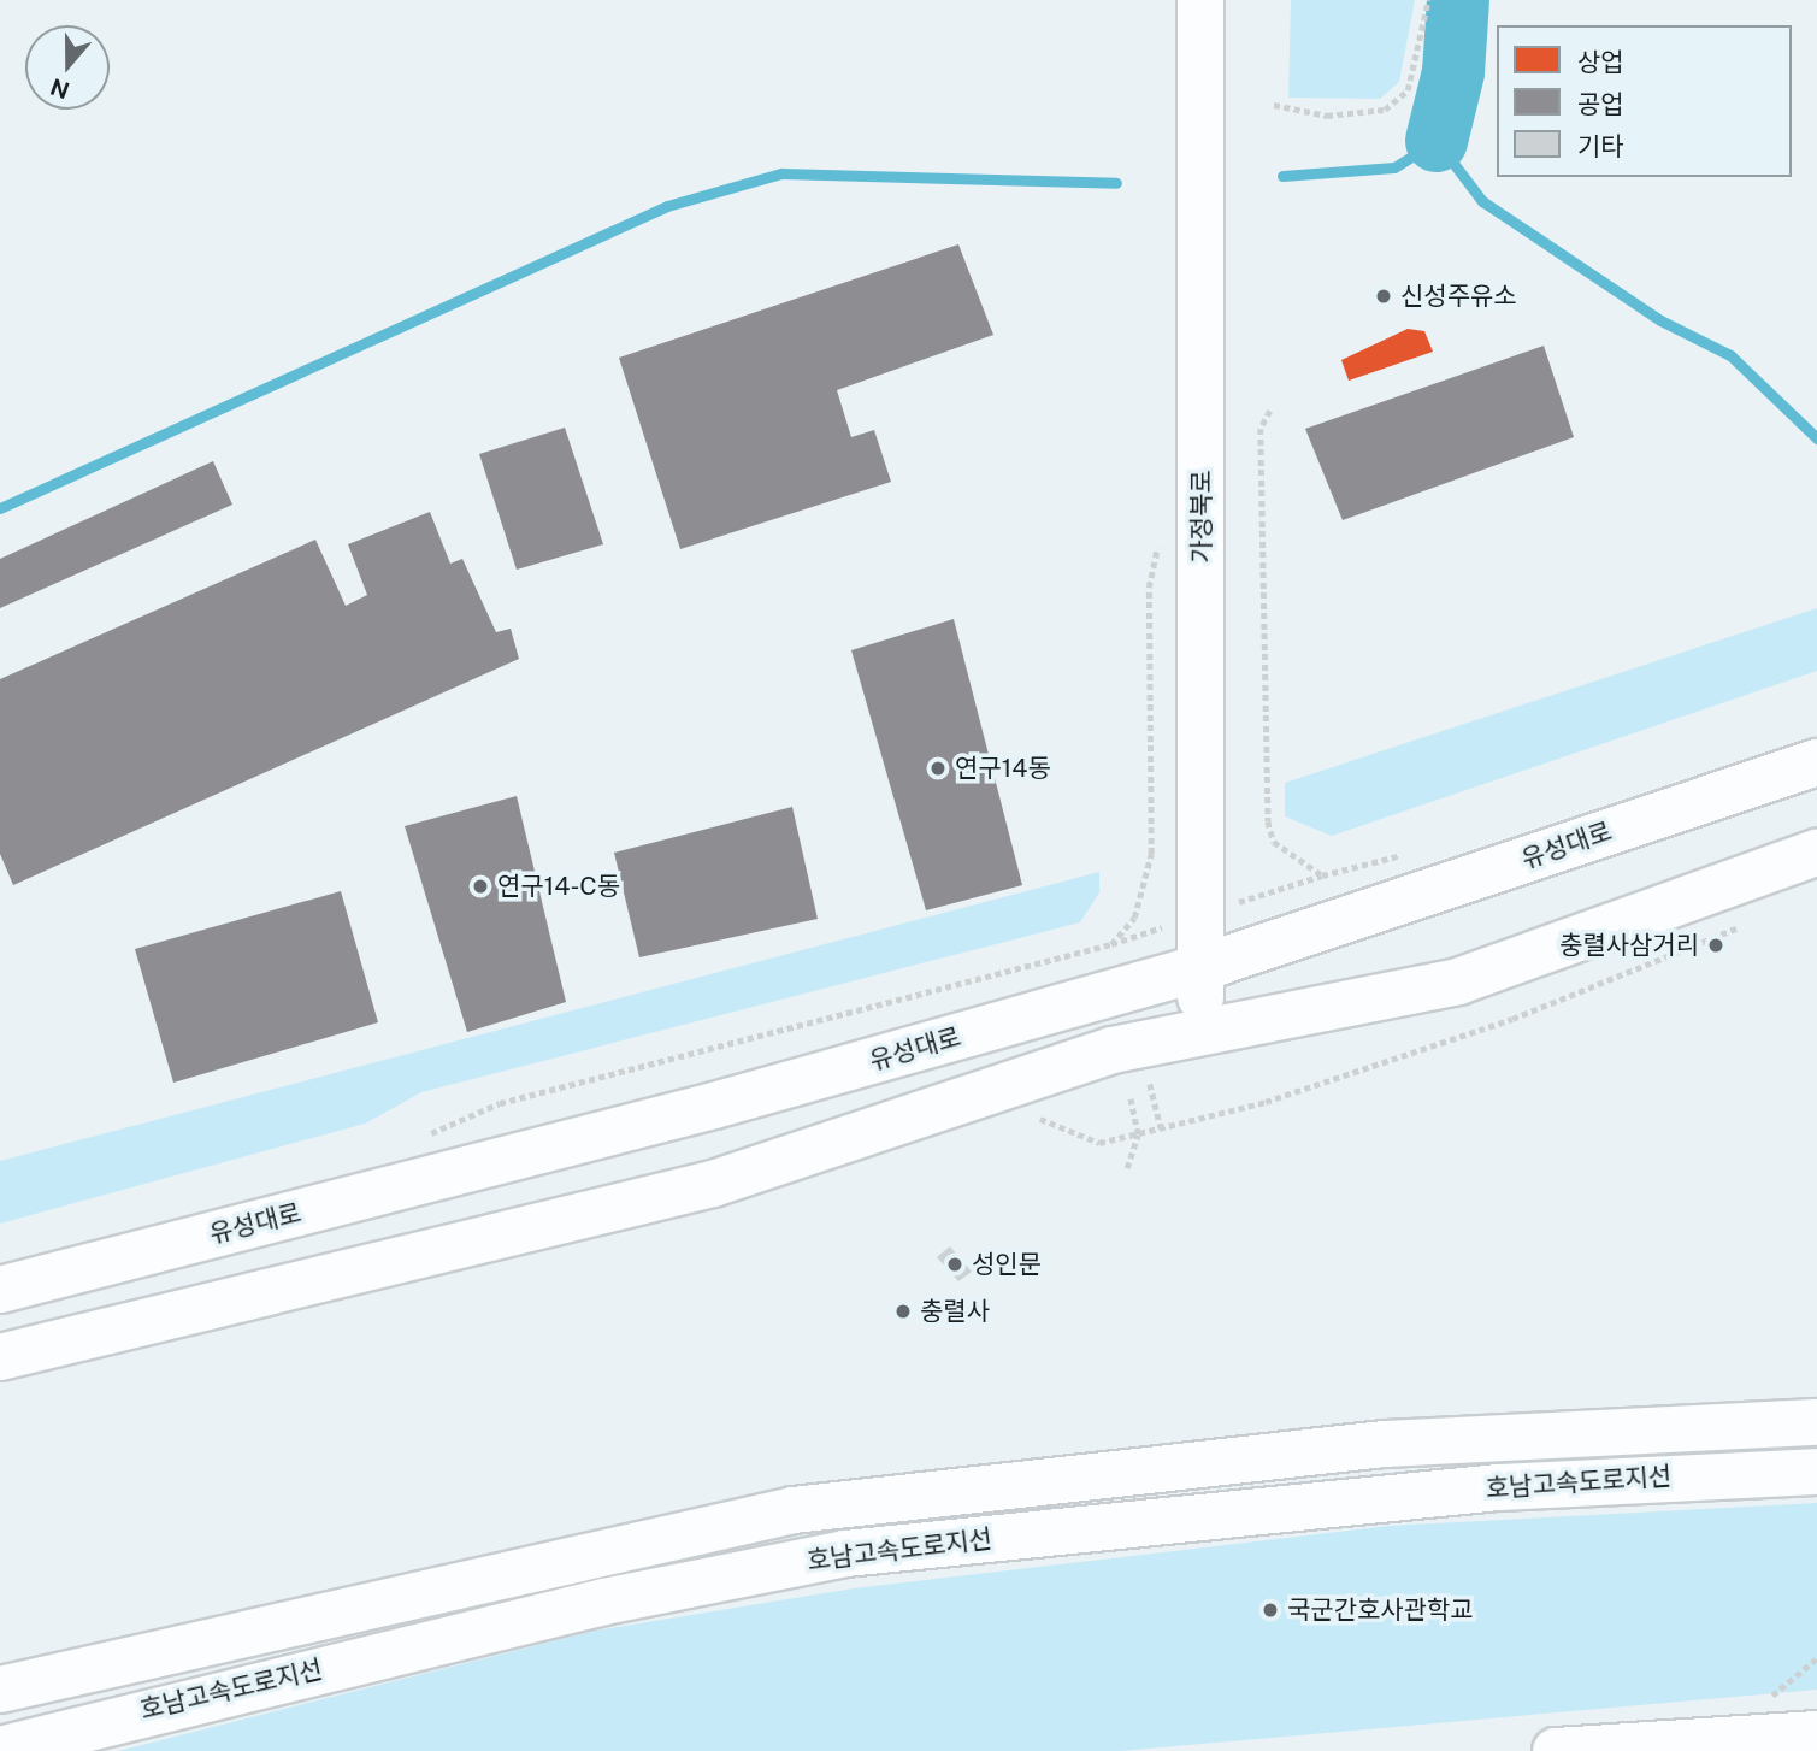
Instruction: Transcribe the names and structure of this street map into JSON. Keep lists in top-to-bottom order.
{
  "streets": {
    "main road": ["가정북로", "유성대로", "호남고속도로지선"]
  },
  "crossings": [
    ["가정북로", "유성대로"]
  ],
  "places": [
    "신성주유소",
    "연구14동",
    "연구14-C동",
    "충렬사삼거리",
    "성인문",
    "충렬사",
    "국군간호사관학교"
  ],
  "legend": ["상업", "공업", "기타"],
  "north": "bottom"
}
